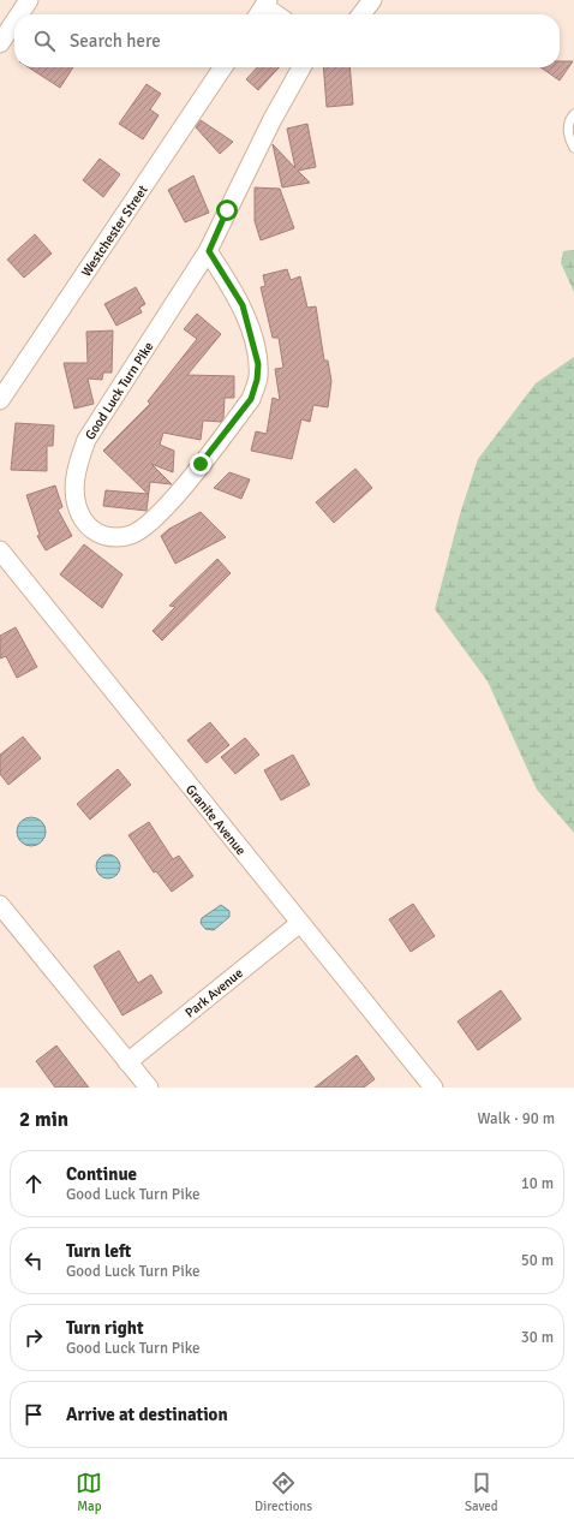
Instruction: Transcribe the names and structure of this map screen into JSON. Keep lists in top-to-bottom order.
{
  "streets": {
    "street": [
      "Westchester Street",
      "Good Luck Turn Pike",
      "Granite Avenue",
      "Park Avenue"
    ]
  },
  "crossings": [
    ["Granite Avenue", "Park Avenue"]
  ],
  "page": {
    "search": "Search here",
    "heading": ["2 min", "Walk · 90 m"],
    "list": [
      ["Continue", "Good Luck Turn Pike", "10 m"],
      ["Turn left", "Good Luck Turn Pike", "50 m"],
      ["Turn right", "Good Luck Turn Pike", "30 m"],
      "Arrive at destination"
    ],
    "nav": ["Map", "Directions", "Saved"]
  }
}
